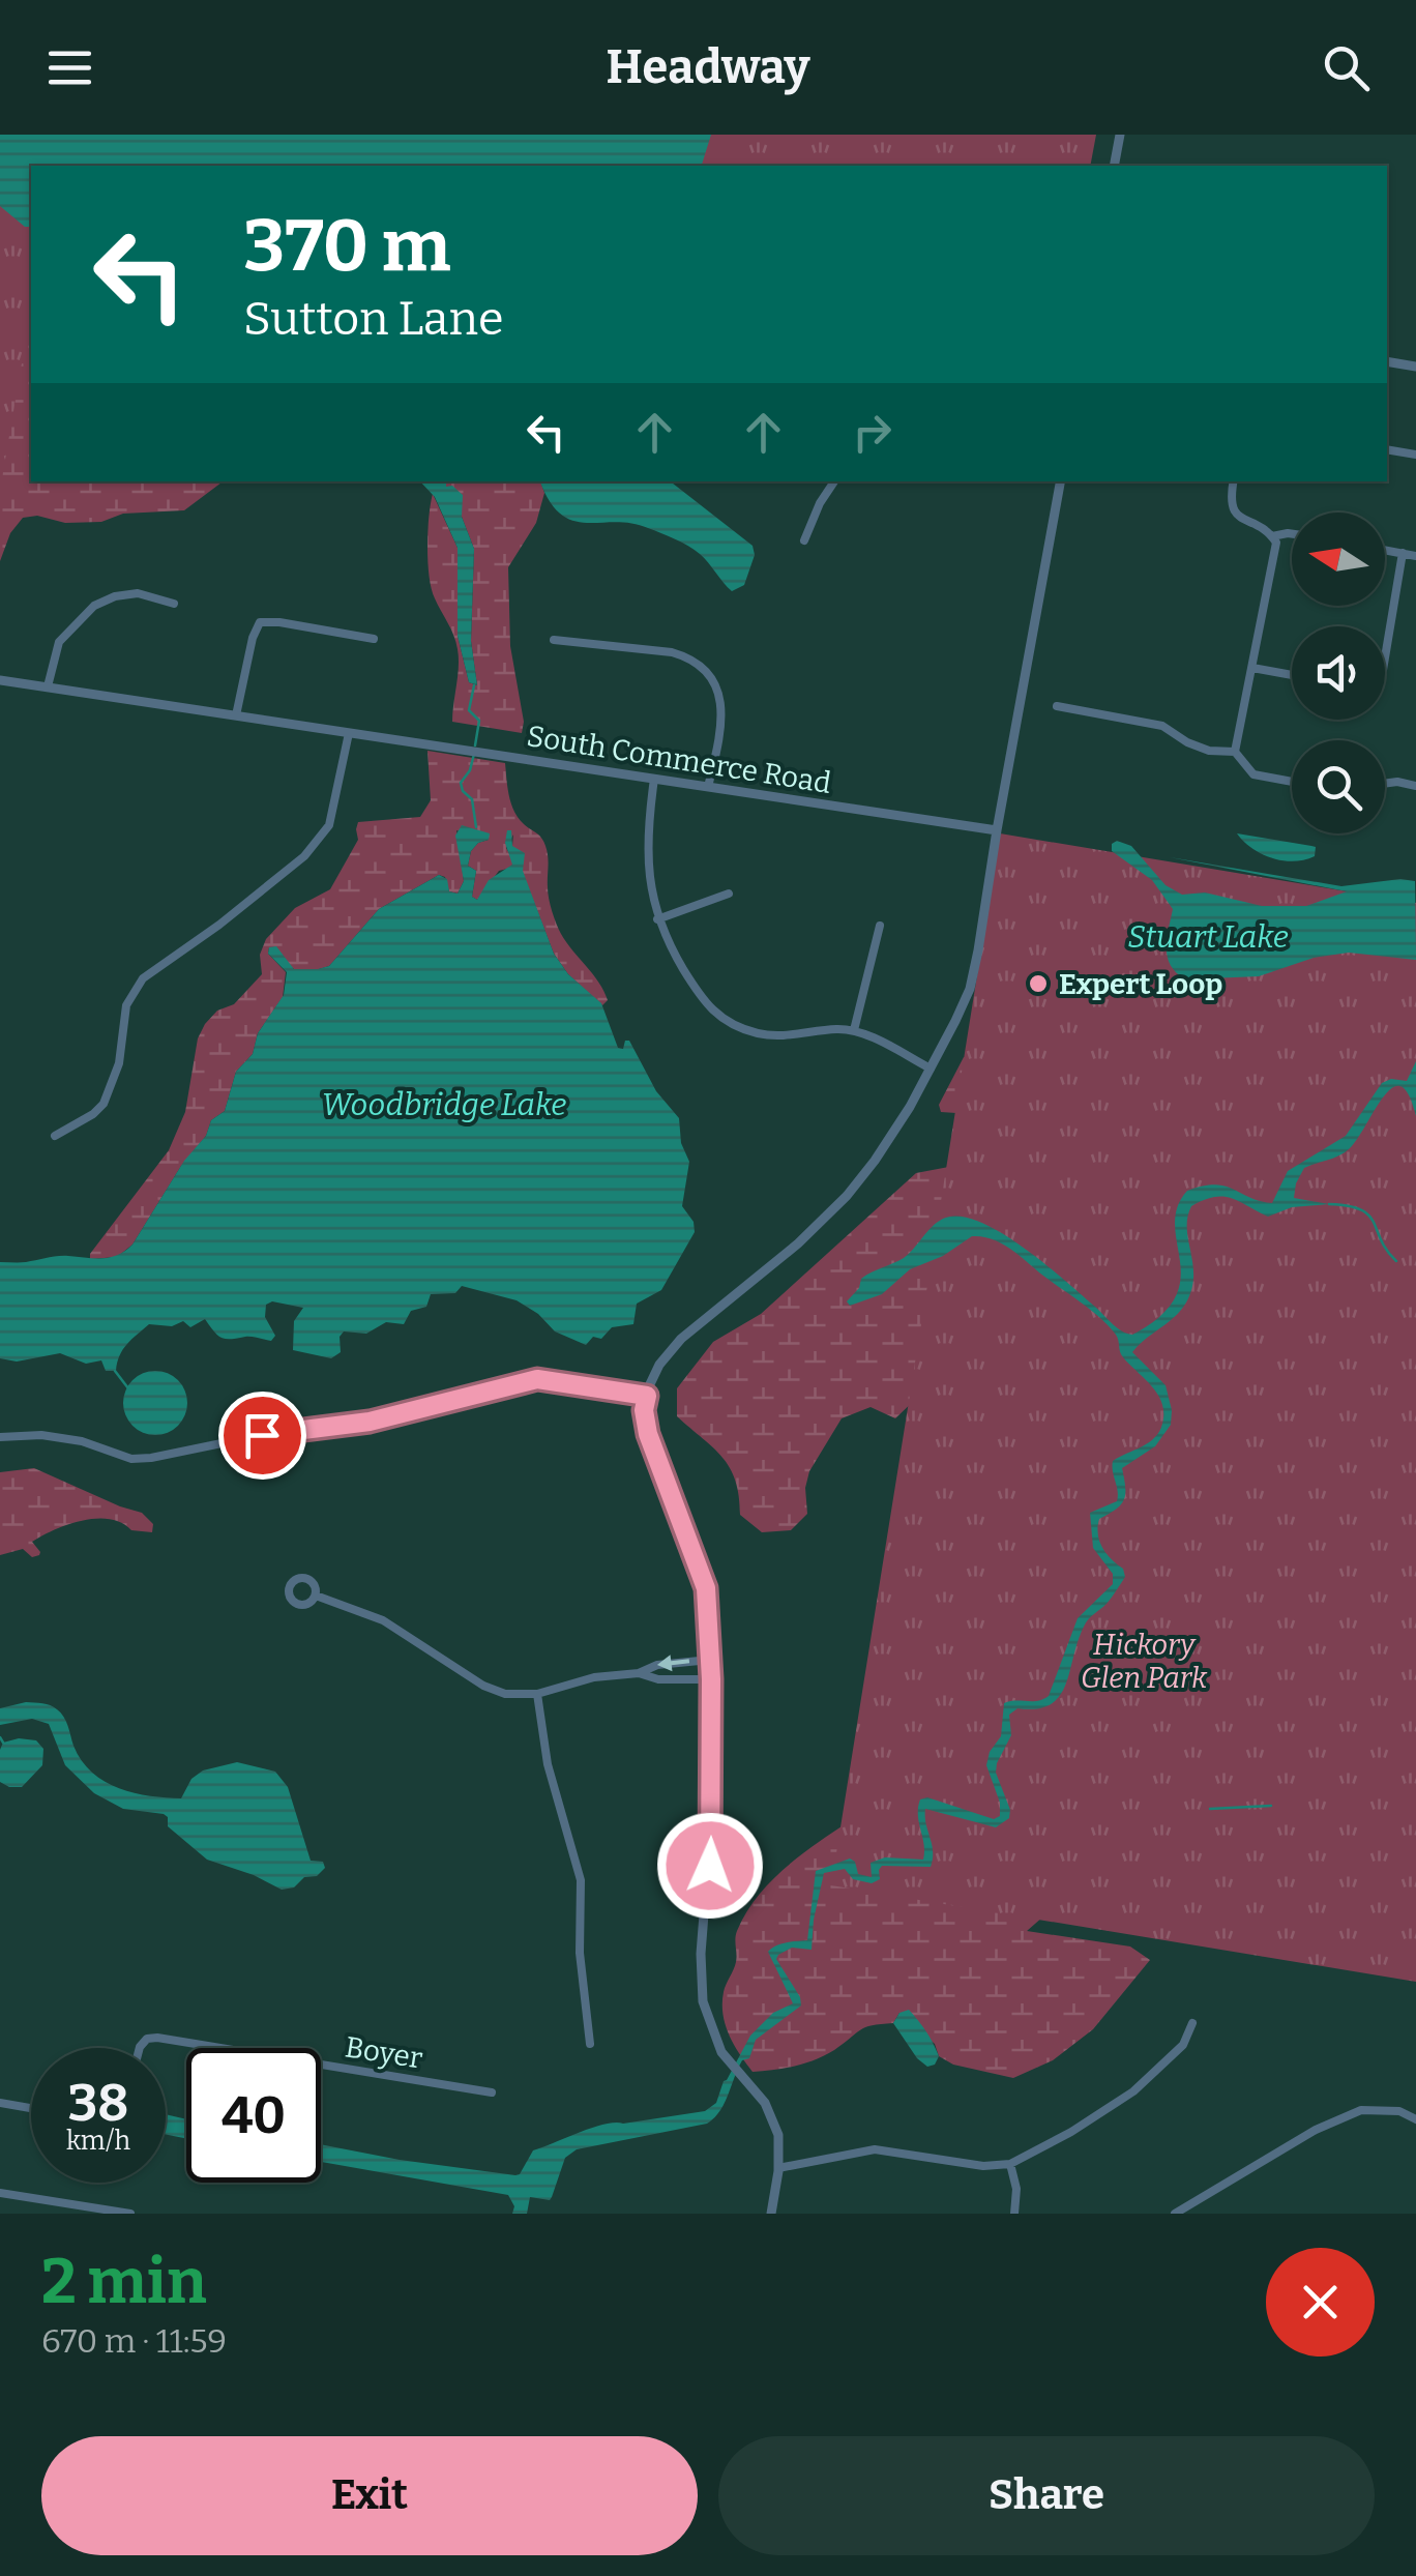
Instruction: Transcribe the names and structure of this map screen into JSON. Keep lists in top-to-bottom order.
{
  "streets": {
    "street": ["South Commerce Road", "Boyer"]
  },
  "water": ["Stuart Lake", "Woodbridge Lake"],
  "parks": ["Hickory Glen Park"],
  "places": ["Expert Loop"],
  "north": "left",
  "page": {
    "header": "Headway",
    "turn": ["370 m", "Sutton Lane"],
    "speed": "38 km/h",
    "limit": "40",
    "heading": ["2 min", "670 m · 11:59"],
    "buttons": ["Exit", "Share"]
  }
}
